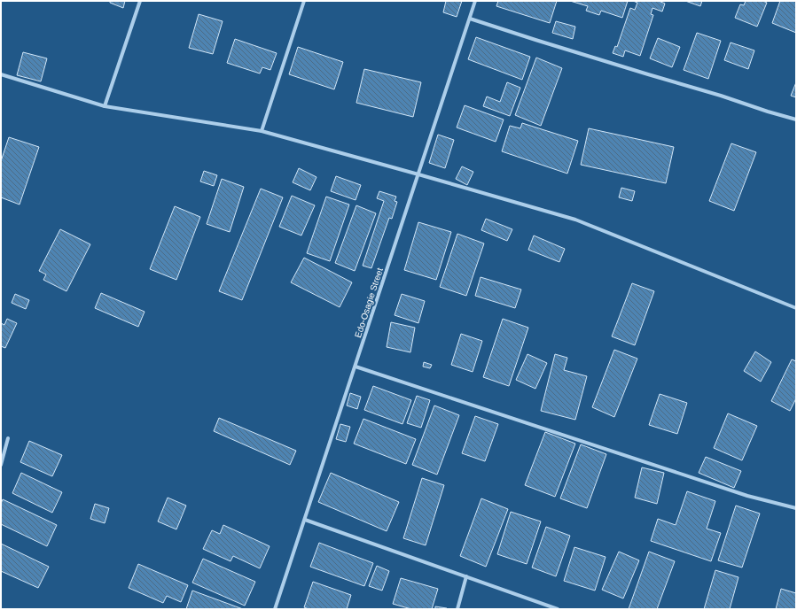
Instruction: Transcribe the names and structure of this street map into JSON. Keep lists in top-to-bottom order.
{
  "streets": {
    "street": ["Edo-Osagie Street"]
  }
}
